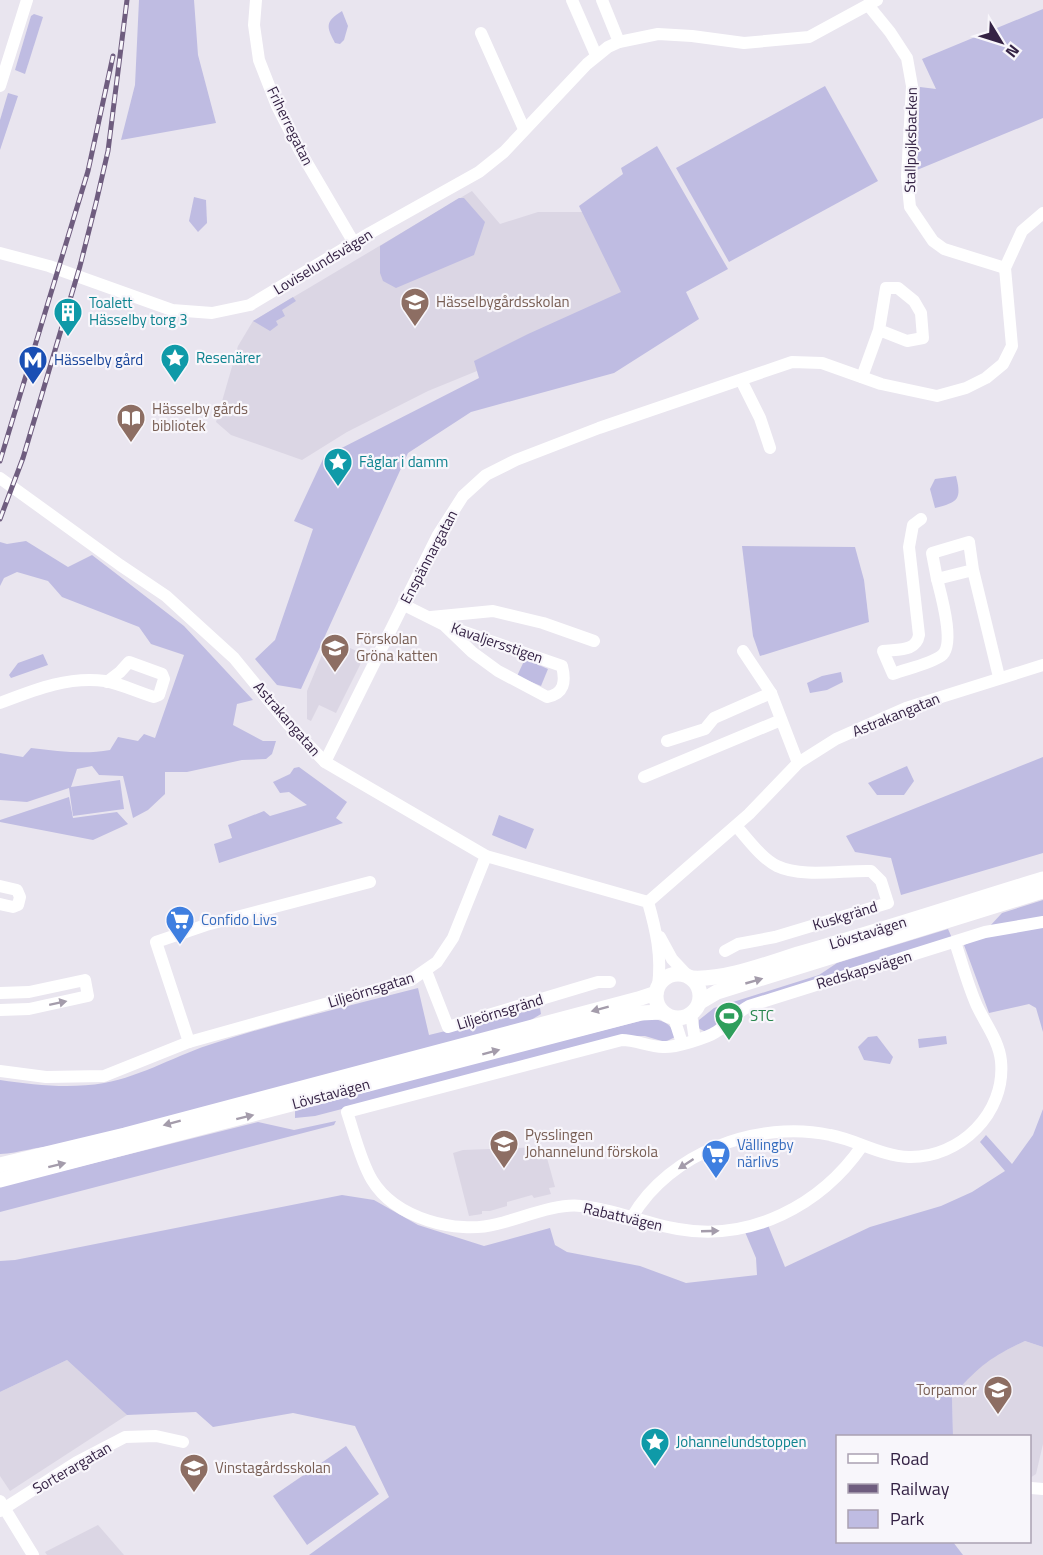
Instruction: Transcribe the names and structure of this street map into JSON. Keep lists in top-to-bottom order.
{
  "streets": {
    "street": [
      "Friherregatan",
      "Stallpojksbacken",
      "Loviselundsvägen",
      "Enspännargatan",
      "Kavaljersstigen",
      "Astrakangatan",
      "Kuskgränd",
      "Lövstavägen",
      "Redskapsvägen",
      "Liljeörnsgatan",
      "Liljeörnsgränd",
      "Rabattvägen",
      "Sorterargatan"
    ]
  },
  "crossings": [
    ["Friherregatan", "Loviselundsvägen"],
    ["Stallpojksbacken", "Loviselundsvägen"],
    ["Stallpojksbacken", "Enspännargatan"],
    ["Enspännargatan", "Kavaljersstigen"],
    ["Enspännargatan", "Astrakangatan"],
    ["Astrakangatan", "Kuskgränd"],
    ["Astrakangatan", "Liljeörnsgatan"],
    ["Redskapsvägen", "Rabattvägen"],
    ["Liljeörnsgatan", "Liljeörnsgränd"]
  ],
  "places": {
    "school or university": [
      "Hässelbygårdsskolan",
      "Förskolan Gröna katten",
      "Pysslingen Johannelund förskola",
      "Torpamor",
      "Vinstagårdsskolan"
    ],
    "building": ["Toalett Hässelby torg 3"],
    "place": ["Resenärer", "Fåglar i damm", "Johannelundstoppen"],
    "metro station": ["Hässelby gård"],
    "library": ["Hässelby gårds bibliotek"],
    "supermarket": ["Confido Livs", "Vällingby närlivs"],
    "sports": ["STC"]
  },
  "legend": ["Road", "Railway", "Park"],
  "north": "bottom right"
}
